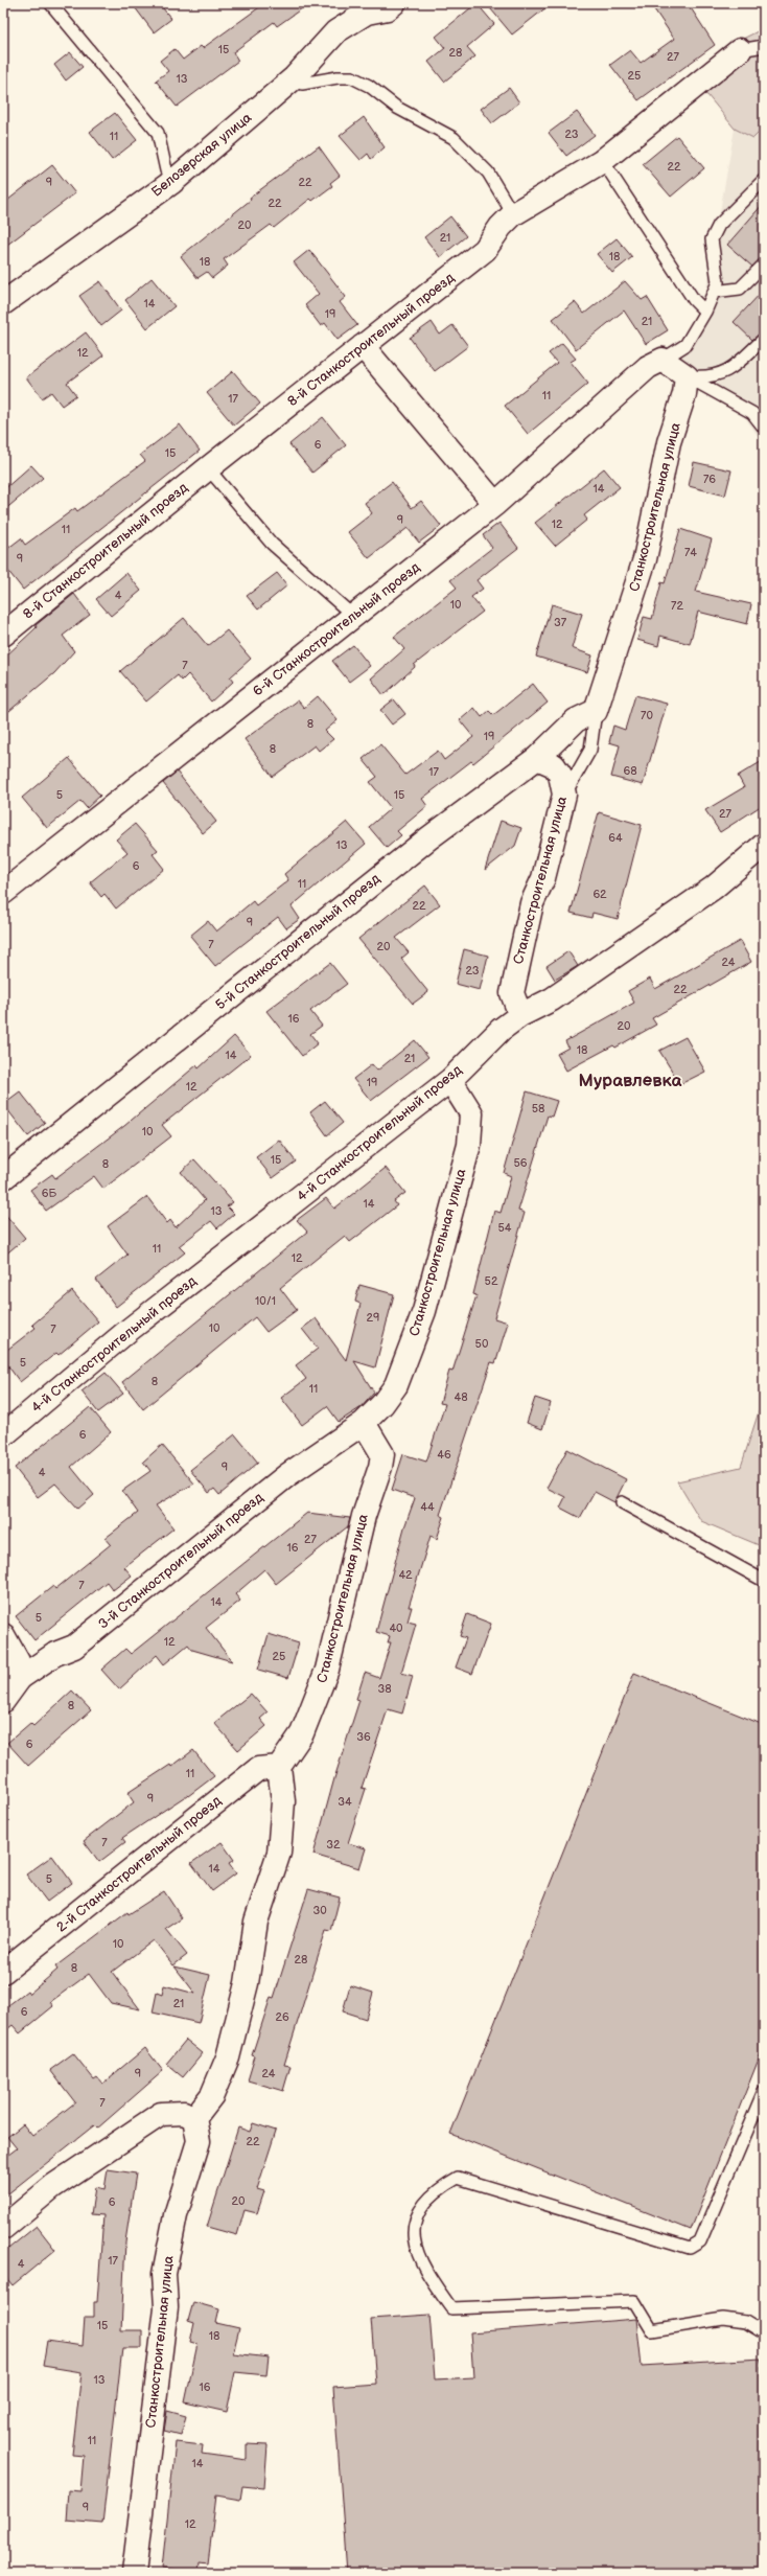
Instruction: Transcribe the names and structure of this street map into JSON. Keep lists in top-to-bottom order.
{
  "streets": {
    "street": [
      "Белозерская улица",
      "8-й Станкостроительный проезд",
      "Станкостроительная улица",
      "6-й Станкостроительный проезд",
      "5-й Станкостроительный проезд",
      "4-й Станкостроительный проезд",
      "3-й Станкостроительный проезд",
      "2-й Станкостроительный проезд"
    ]
  },
  "crossings": [
    ["Станкостроительная улица", "5-й Станкостроительный проезд"],
    ["Станкостроительная улица", "4-й Станкостроительный проезд"],
    ["Станкостроительная улица", "3-й Станкостроительный проезд"],
    ["Станкостроительная улица", "2-й Станкостроительный проезд"]
  ],
  "districts": ["Муравлевка"],
  "house_numbers": [
    "15",
    "28",
    "27",
    "25",
    "13",
    "23",
    "11",
    "22",
    "9",
    "22",
    "22",
    "20",
    "21",
    "18",
    "18",
    "14",
    "19",
    "21",
    "12",
    "11",
    "17",
    "6",
    "15",
    "76",
    "14",
    "9",
    "12",
    "11",
    "74",
    "9",
    "4",
    "10",
    "72",
    "37",
    "7",
    "70",
    "8",
    "19",
    "8",
    "68",
    "17",
    "5",
    "15",
    "27",
    "64",
    "13",
    "6",
    "11",
    "62",
    "22",
    "9",
    "7",
    "20",
    "24",
    "23",
    "22",
    "16",
    "20",
    "18",
    "14",
    "21",
    "19",
    "12",
    "58",
    "10",
    "15",
    "56",
    "8",
    "6Б",
    "14",
    "13",
    "54",
    "11",
    "12",
    "52",
    "10/1",
    "29",
    "10",
    "7",
    "50",
    "5",
    "8",
    "11",
    "48",
    "6",
    "46",
    "9",
    "4",
    "44",
    "27",
    "16",
    "42",
    "7",
    "14",
    "5",
    "40",
    "12",
    "25",
    "38",
    "8",
    "36",
    "6",
    "11",
    "9",
    "34",
    "7",
    "32",
    "14",
    "5",
    "30",
    "10",
    "28",
    "8",
    "21",
    "6",
    "26",
    "9",
    "24",
    "7",
    "22",
    "20",
    "6",
    "17",
    "4",
    "15",
    "18",
    "13",
    "16",
    "11",
    "14",
    "9",
    "12"
  ]
}
